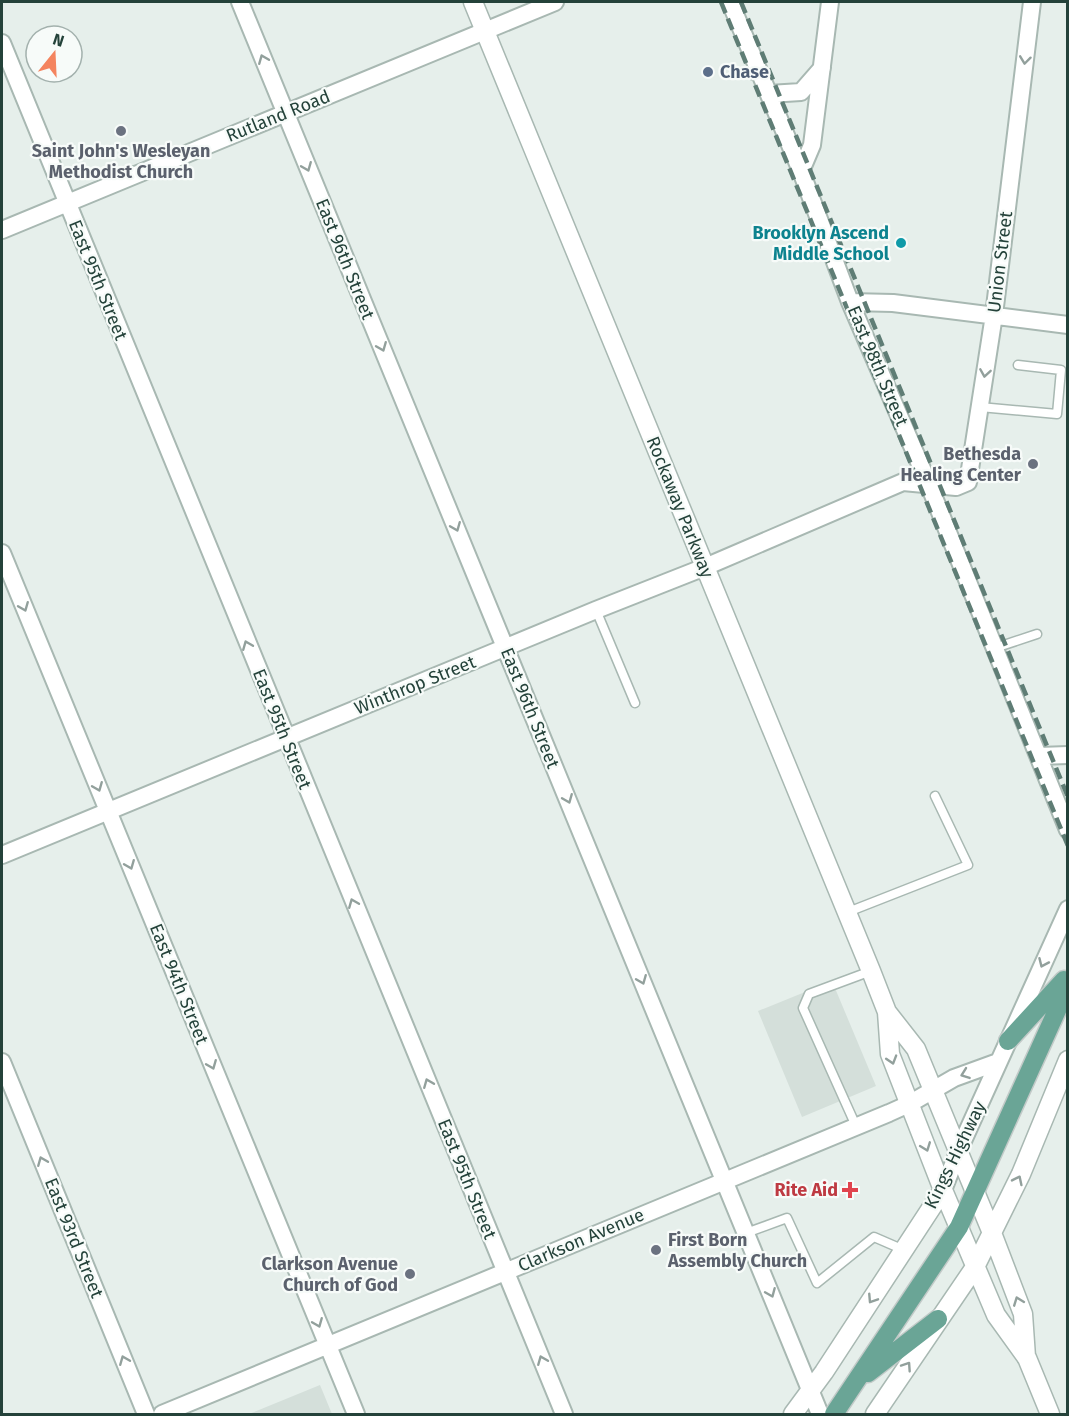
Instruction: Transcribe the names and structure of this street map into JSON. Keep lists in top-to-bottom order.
{
  "streets": {
    "main road": ["Kings Highway"],
    "street": [
      "Rutland Road",
      "East 96th Street",
      "Union Street",
      "East 95th Street",
      "East 98th Street",
      "Rockaway Parkway",
      "Winthrop Street",
      "East 94th Street",
      "East 93rd Street",
      "Clarkson Avenue"
    ]
  },
  "crossings": [
    ["Rutland Road", "East 96th Street"],
    ["Rutland Road", "East 95th Street"],
    ["Rutland Road", "Rockaway Parkway"],
    ["East 96th Street", "Winthrop Street"],
    ["East 96th Street", "Kings Highway"],
    ["East 96th Street", "Clarkson Avenue"],
    ["Union Street", "East 98th Street"],
    ["Union Street", "Winthrop Street"],
    ["East 95th Street", "Winthrop Street"],
    ["East 95th Street", "Clarkson Avenue"],
    ["East 98th Street", "Winthrop Street"],
    ["Rockaway Parkway", "Winthrop Street"],
    ["Rockaway Parkway", "Kings Highway"],
    ["Rockaway Parkway", "Clarkson Avenue"],
    ["Winthrop Street", "East 94th Street"],
    ["East 94th Street", "Clarkson Avenue"],
    ["Kings Highway", "Clarkson Avenue"]
  ],
  "one_way": [
    "East 96th Street",
    "Union Street",
    "East 95th Street",
    "East 94th Street",
    "East 93rd Street"
  ],
  "places": {
    "other": [
      "Chase",
      "Saint John's Wesleyan Methodist Church",
      "Brooklyn Ascend Middle School",
      "Bethesda Healing Center",
      "First Born Assembly Church",
      "Clarkson Avenue Church of God"
    ],
    "health": ["Rite Aid"]
  },
  "north": "top"
}
